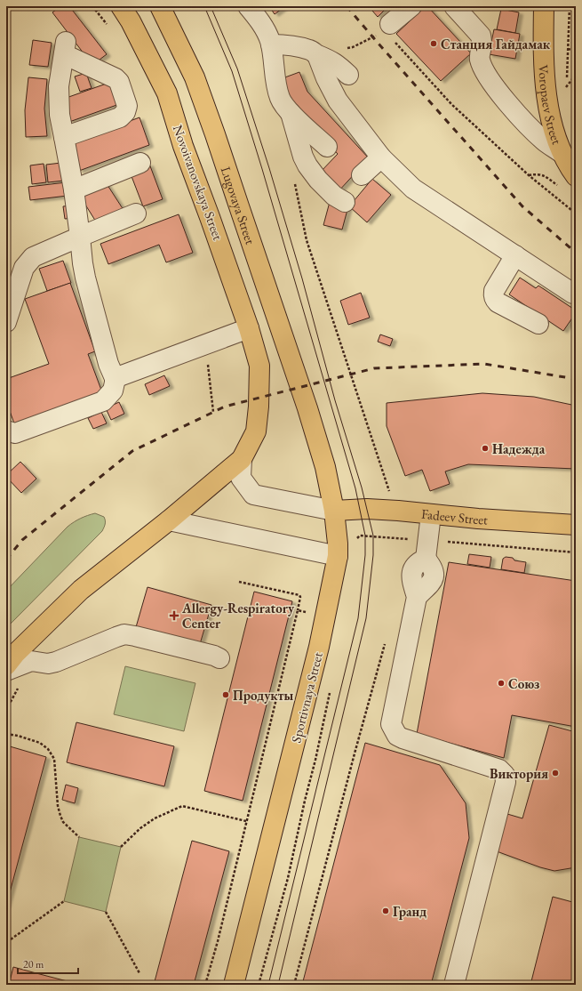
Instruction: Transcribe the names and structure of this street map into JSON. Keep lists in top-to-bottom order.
{
  "streets": {
    "main road": [
      "Voropaev Street",
      "Novoivanovskaya Street",
      "Lugovaya Street",
      "Fadeev Street",
      "Sportivnaya Street"
    ]
  },
  "crossings": [
    ["Lugovaya Street", "Sportivnaya Street"],
    ["Fadeev Street", "Sportivnaya Street"]
  ],
  "places": {
    "other": [
      "Станция Гайдамак",
      "Надежда",
      "Союз",
      "Продукты",
      "Виктория",
      "Гранд"
    ],
    "health": ["Allergy-Respiratory Center"]
  },
  "scale_bar": "20 m"
}
